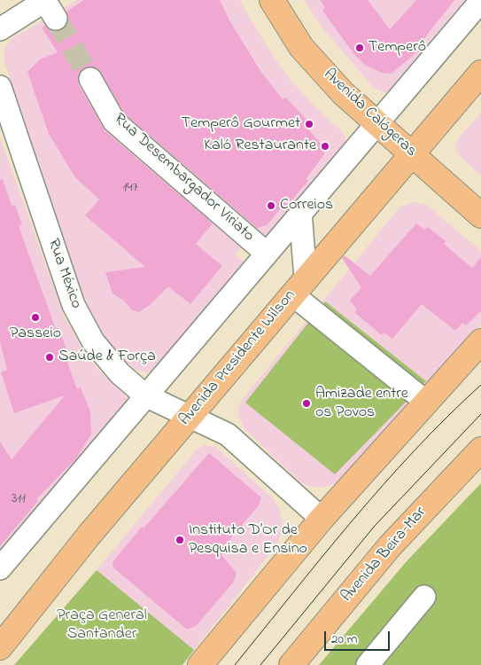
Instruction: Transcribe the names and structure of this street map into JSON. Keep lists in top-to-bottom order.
{
  "streets": {
    "main road": ["Avenida Calógeras", "Avenida Presidente Wilson", "Avenida Beira-Mar"],
    "street": ["Rua Desembargador Viriato", "Rua México"]
  },
  "crossings": [
    ["Avenida Calógeras", "Avenida Presidente Wilson"],
    ["Rua México", "Avenida Presidente Wilson"]
  ],
  "parks": ["Praça General Santander"],
  "places": [
    "Temperô",
    "Temperô Gourmet",
    "Kaló Restaurante",
    "Correios",
    "Passeio",
    "Saúde & Força",
    "Amizade entre os Povos",
    "Instituto D’Or de Pesquisa e Ensino"
  ],
  "house_numbers": ["147", "311"],
  "scale_bar": "20 m"
}
